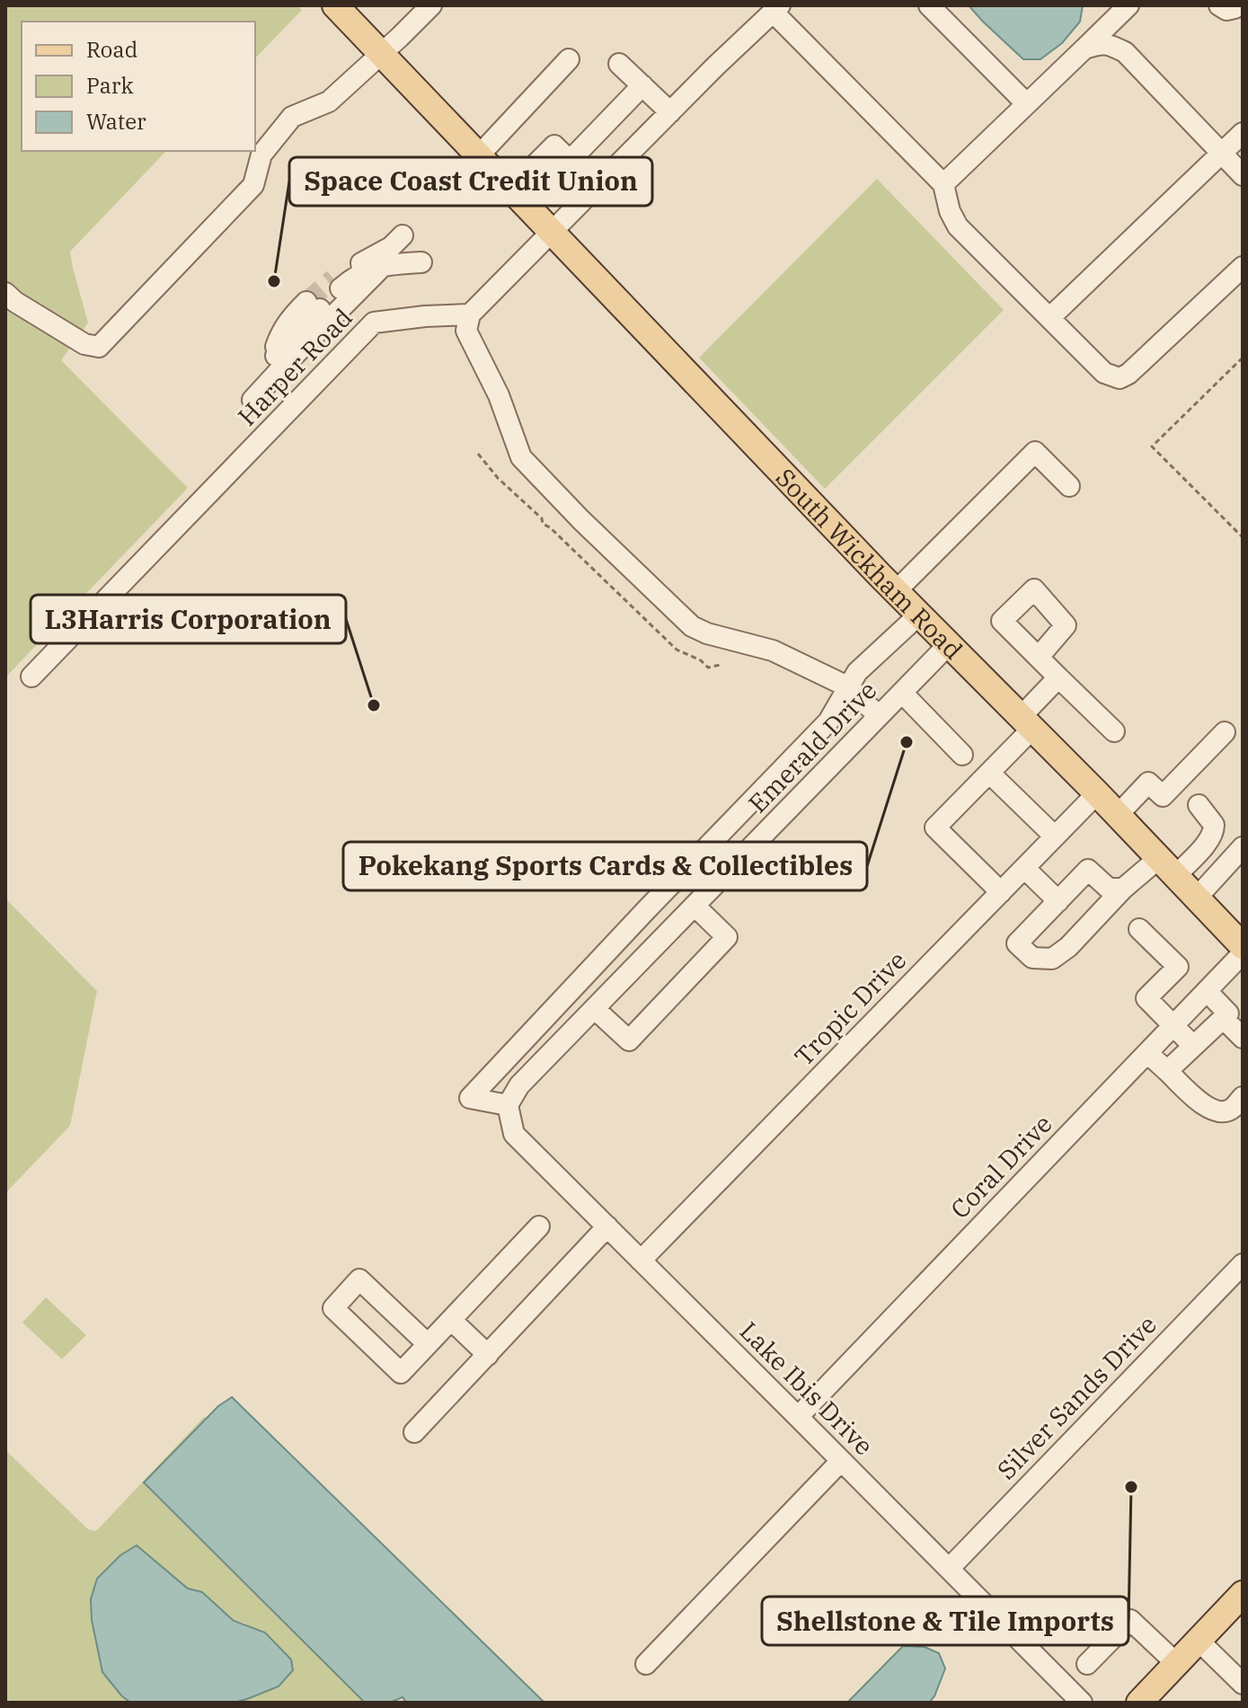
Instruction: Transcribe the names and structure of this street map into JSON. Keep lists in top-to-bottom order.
{
  "streets": {
    "main road": ["South Wickham Road"],
    "street": [
      "Harper Road",
      "Emerald Drive",
      "Tropic Drive",
      "Coral Drive",
      "Lake Ibis Drive",
      "Silver Sands Drive"
    ]
  },
  "crossings": [
    ["South Wickham Road", "Emerald Drive"],
    ["South Wickham Road", "Tropic Drive"],
    ["Emerald Drive", "Lake Ibis Drive"],
    ["Tropic Drive", "Lake Ibis Drive"],
    ["Coral Drive", "Lake Ibis Drive"],
    ["Lake Ibis Drive", "Silver Sands Drive"]
  ],
  "places": [
    "Space Coast Credit Union",
    "L3Harris Corporation",
    "Pokekang Sports Cards & Collectibles",
    "Shellstone & Tile Imports"
  ],
  "legend": ["Road", "Park", "Water"]
}
